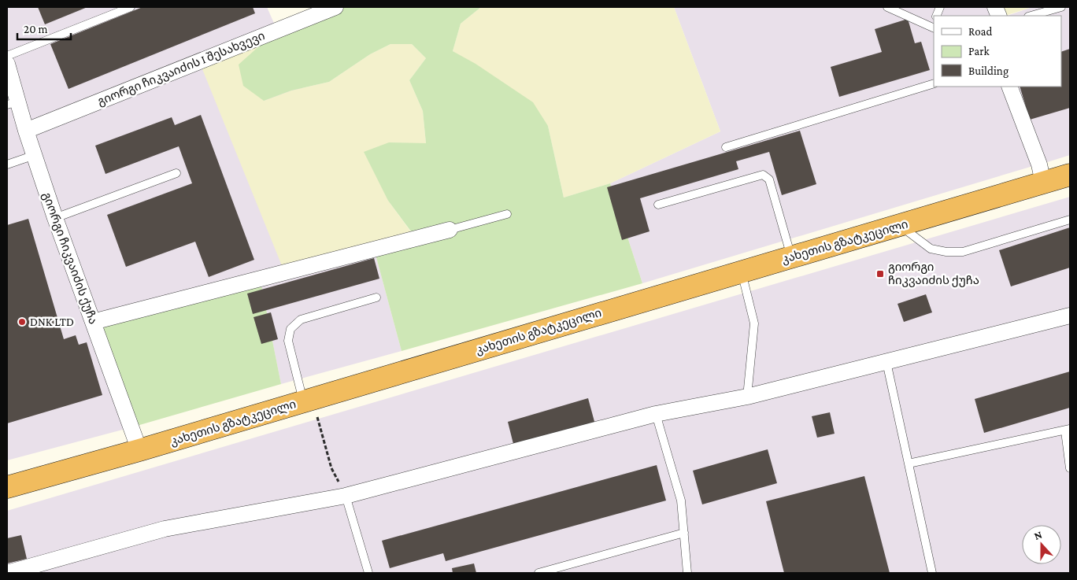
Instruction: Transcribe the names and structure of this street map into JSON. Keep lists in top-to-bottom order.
{
  "streets": {
    "highway": ["კახეთის გზატკეცილი"],
    "street": ["გიორგი ჩიკვაიძის I შესახვევი", "გიორგი ჩიკვაიძის ქუჩა"]
  },
  "crossings": [
    ["გიორგი ჩიკვაიძის I შესახვევი", "გიორგი ჩიკვაიძის ქუჩა"],
    ["კახეთის გზატკეცილი", "გიორგი ჩიკვაიძის ქუჩა"]
  ],
  "places": {
    "transit": ["გიორგი ჩიკვაიძის ქუჩა"],
    "other": ["DNK LTD"]
  },
  "legend": ["Road", "Park", "Building"],
  "scale_bar": "20 m",
  "north": "top"
}
